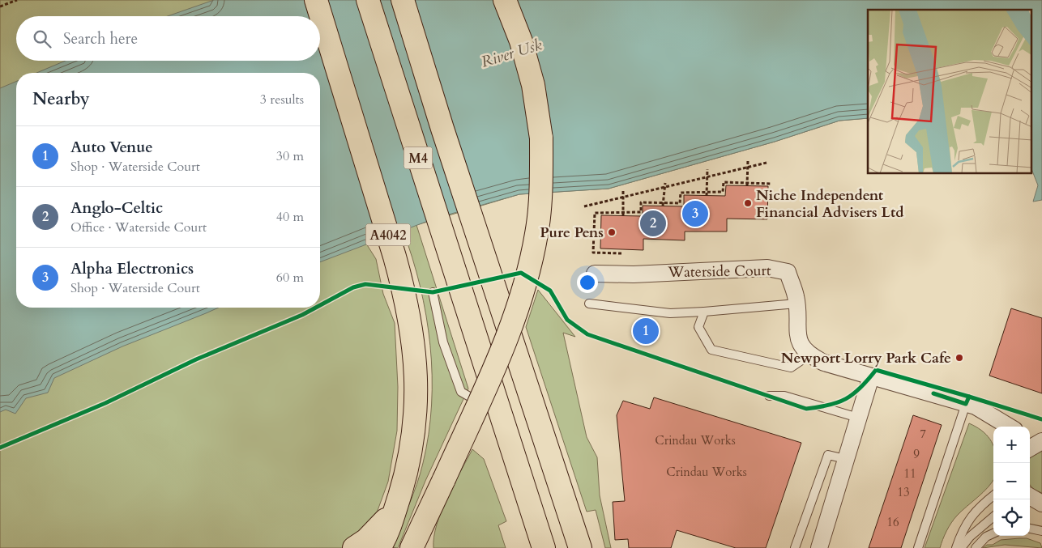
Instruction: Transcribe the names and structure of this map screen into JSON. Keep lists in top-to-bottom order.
{
  "streets": {
    "highway": ["M4", "A4042"],
    "street": ["Waterside Court"]
  },
  "water": ["River Usk"],
  "places": ["Niche Independent Financial Advisers Ltd", "Pure Pens", "Newport Lorry Park Cafe"],
  "house_numbers": [
    "7",
    "Crindau Works",
    "9",
    "Crindau Works",
    "11",
    "13",
    "16"
  ],
  "page": {
    "search": "Search here",
    "heading": ["Nearby", "3 results"],
    "list": [
      {
        "mark": "1",
        "name": "Auto Venue",
        "note": "Shop · Waterside Court",
        "value": "30 m"
      },
      {
        "mark": "2",
        "name": "Anglo-Celtic",
        "note": "Office · Waterside Court",
        "value": "40 m"
      },
      {
        "mark": "3",
        "name": "Alpha Electronics",
        "note": "Shop · Waterside Court",
        "value": "60 m"
      }
    ],
    "pins": ["3", "2", "1"],
    "map_buttons": ["+", "−"]
  }
}
